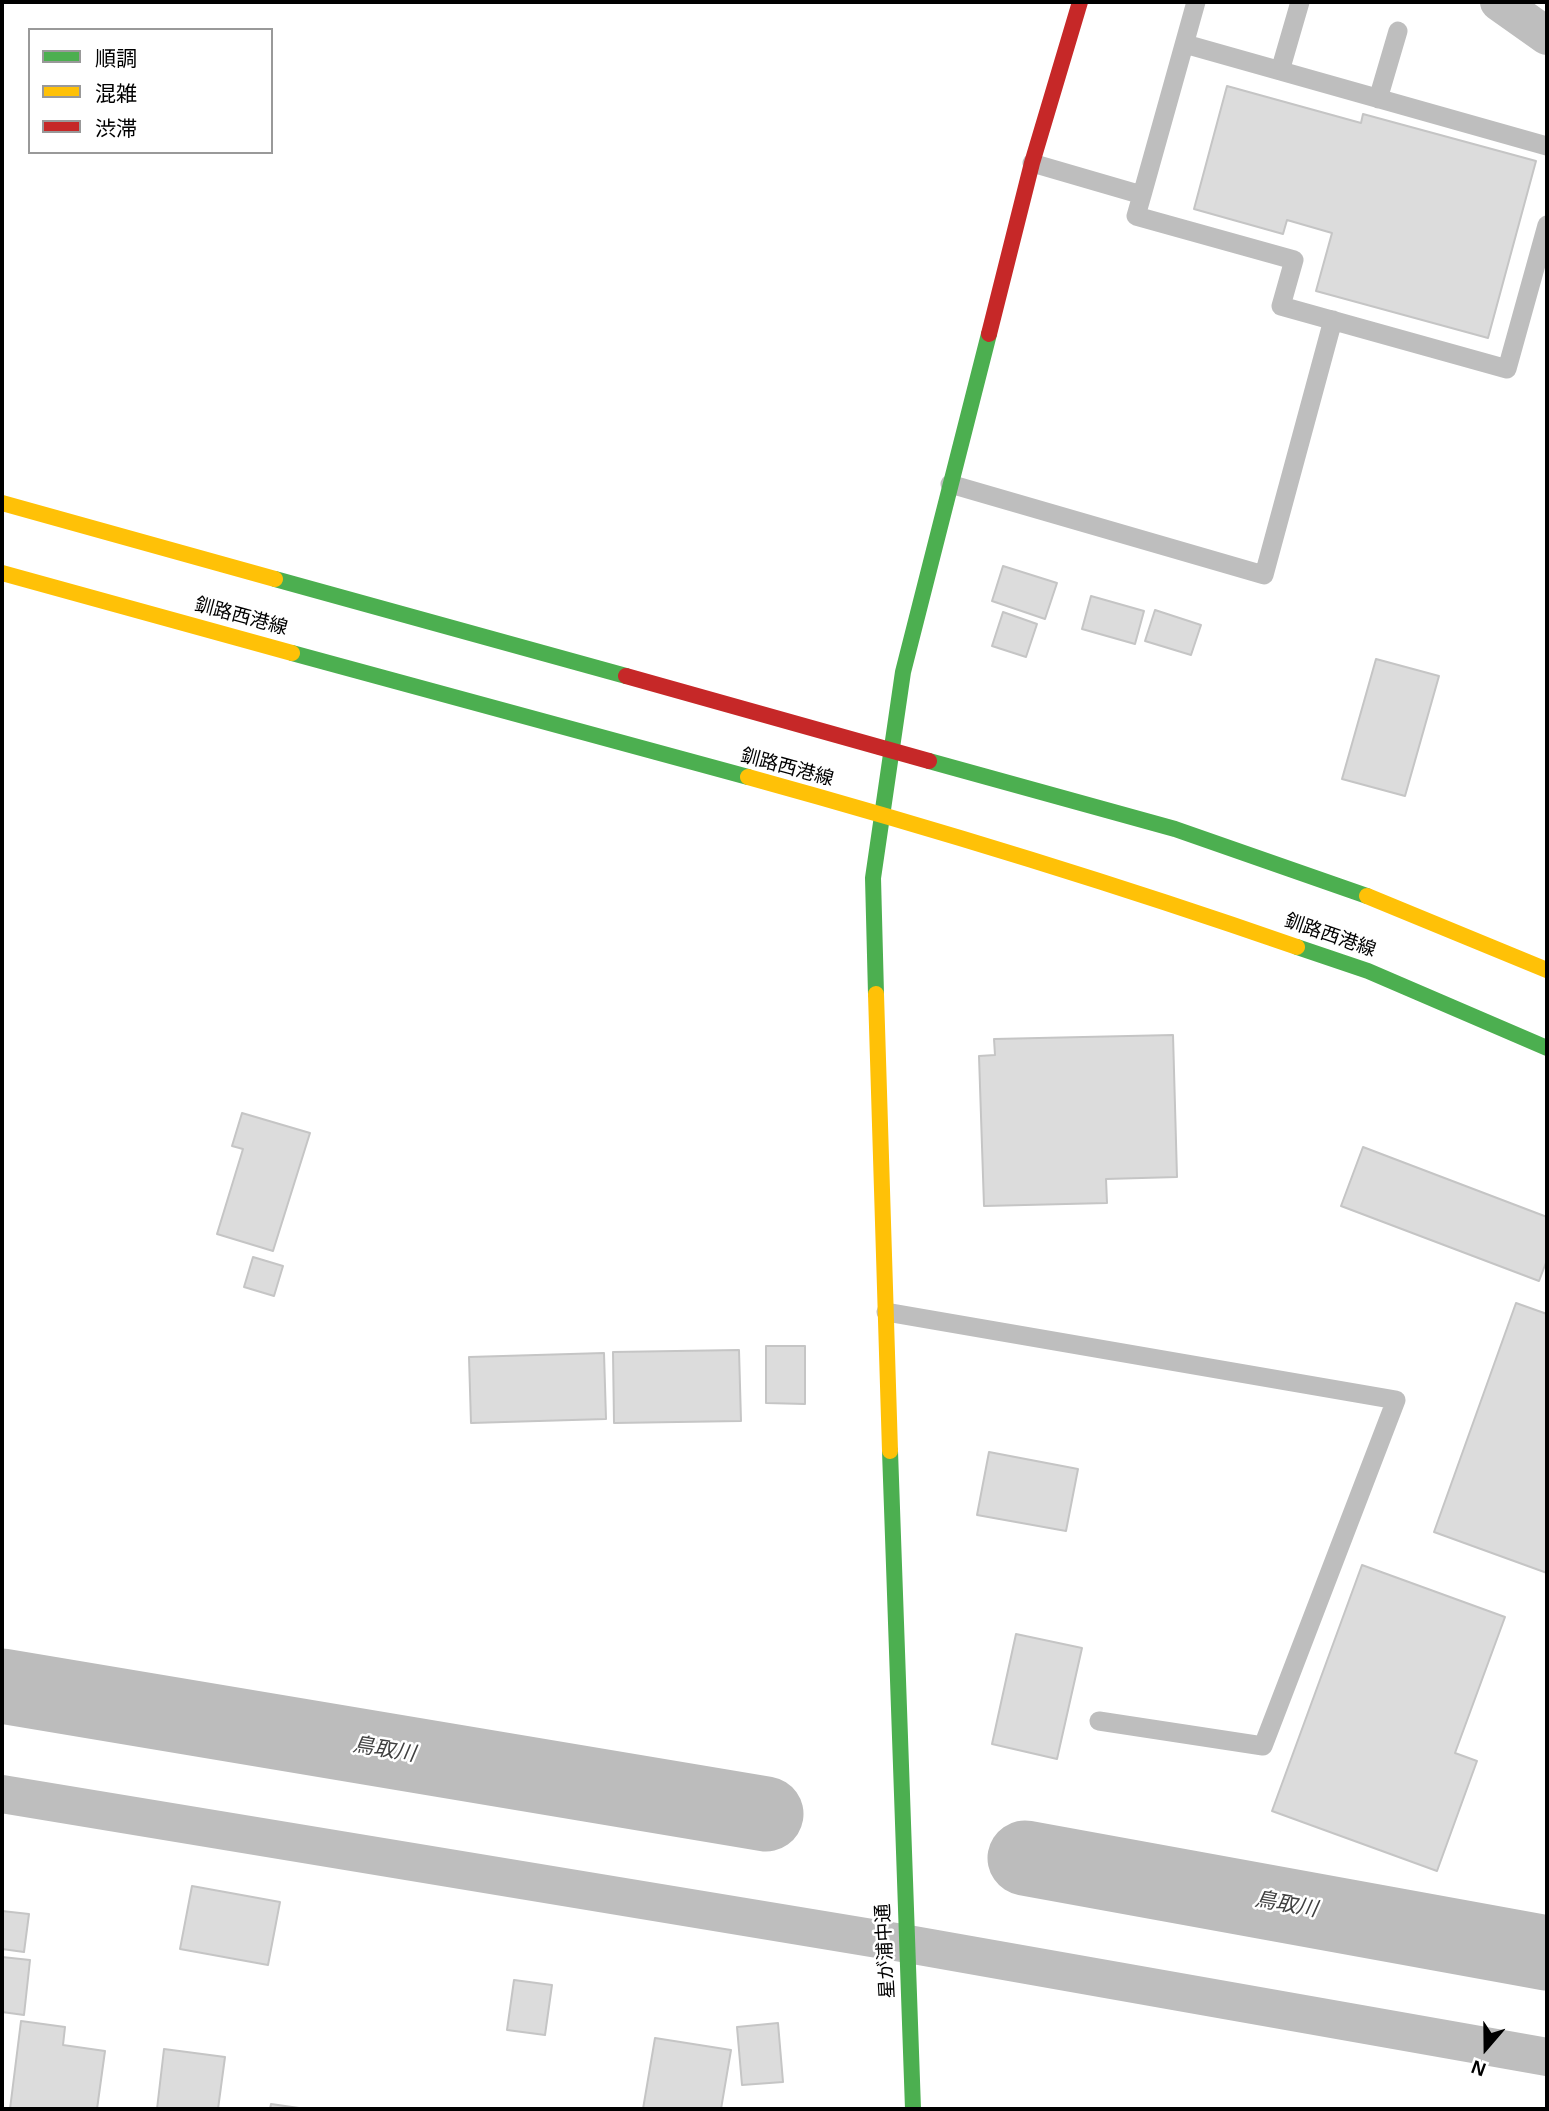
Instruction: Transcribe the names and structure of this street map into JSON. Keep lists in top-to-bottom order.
{
  "streets": {
    "main road": ["釧路西港線", "星が浦中通"]
  },
  "crossings": [
    ["釧路西港線", "星が浦中通"]
  ],
  "water": ["鳥取川"],
  "legend": ["順調", "混雑", "渋滞"],
  "north": "bottom"
}
